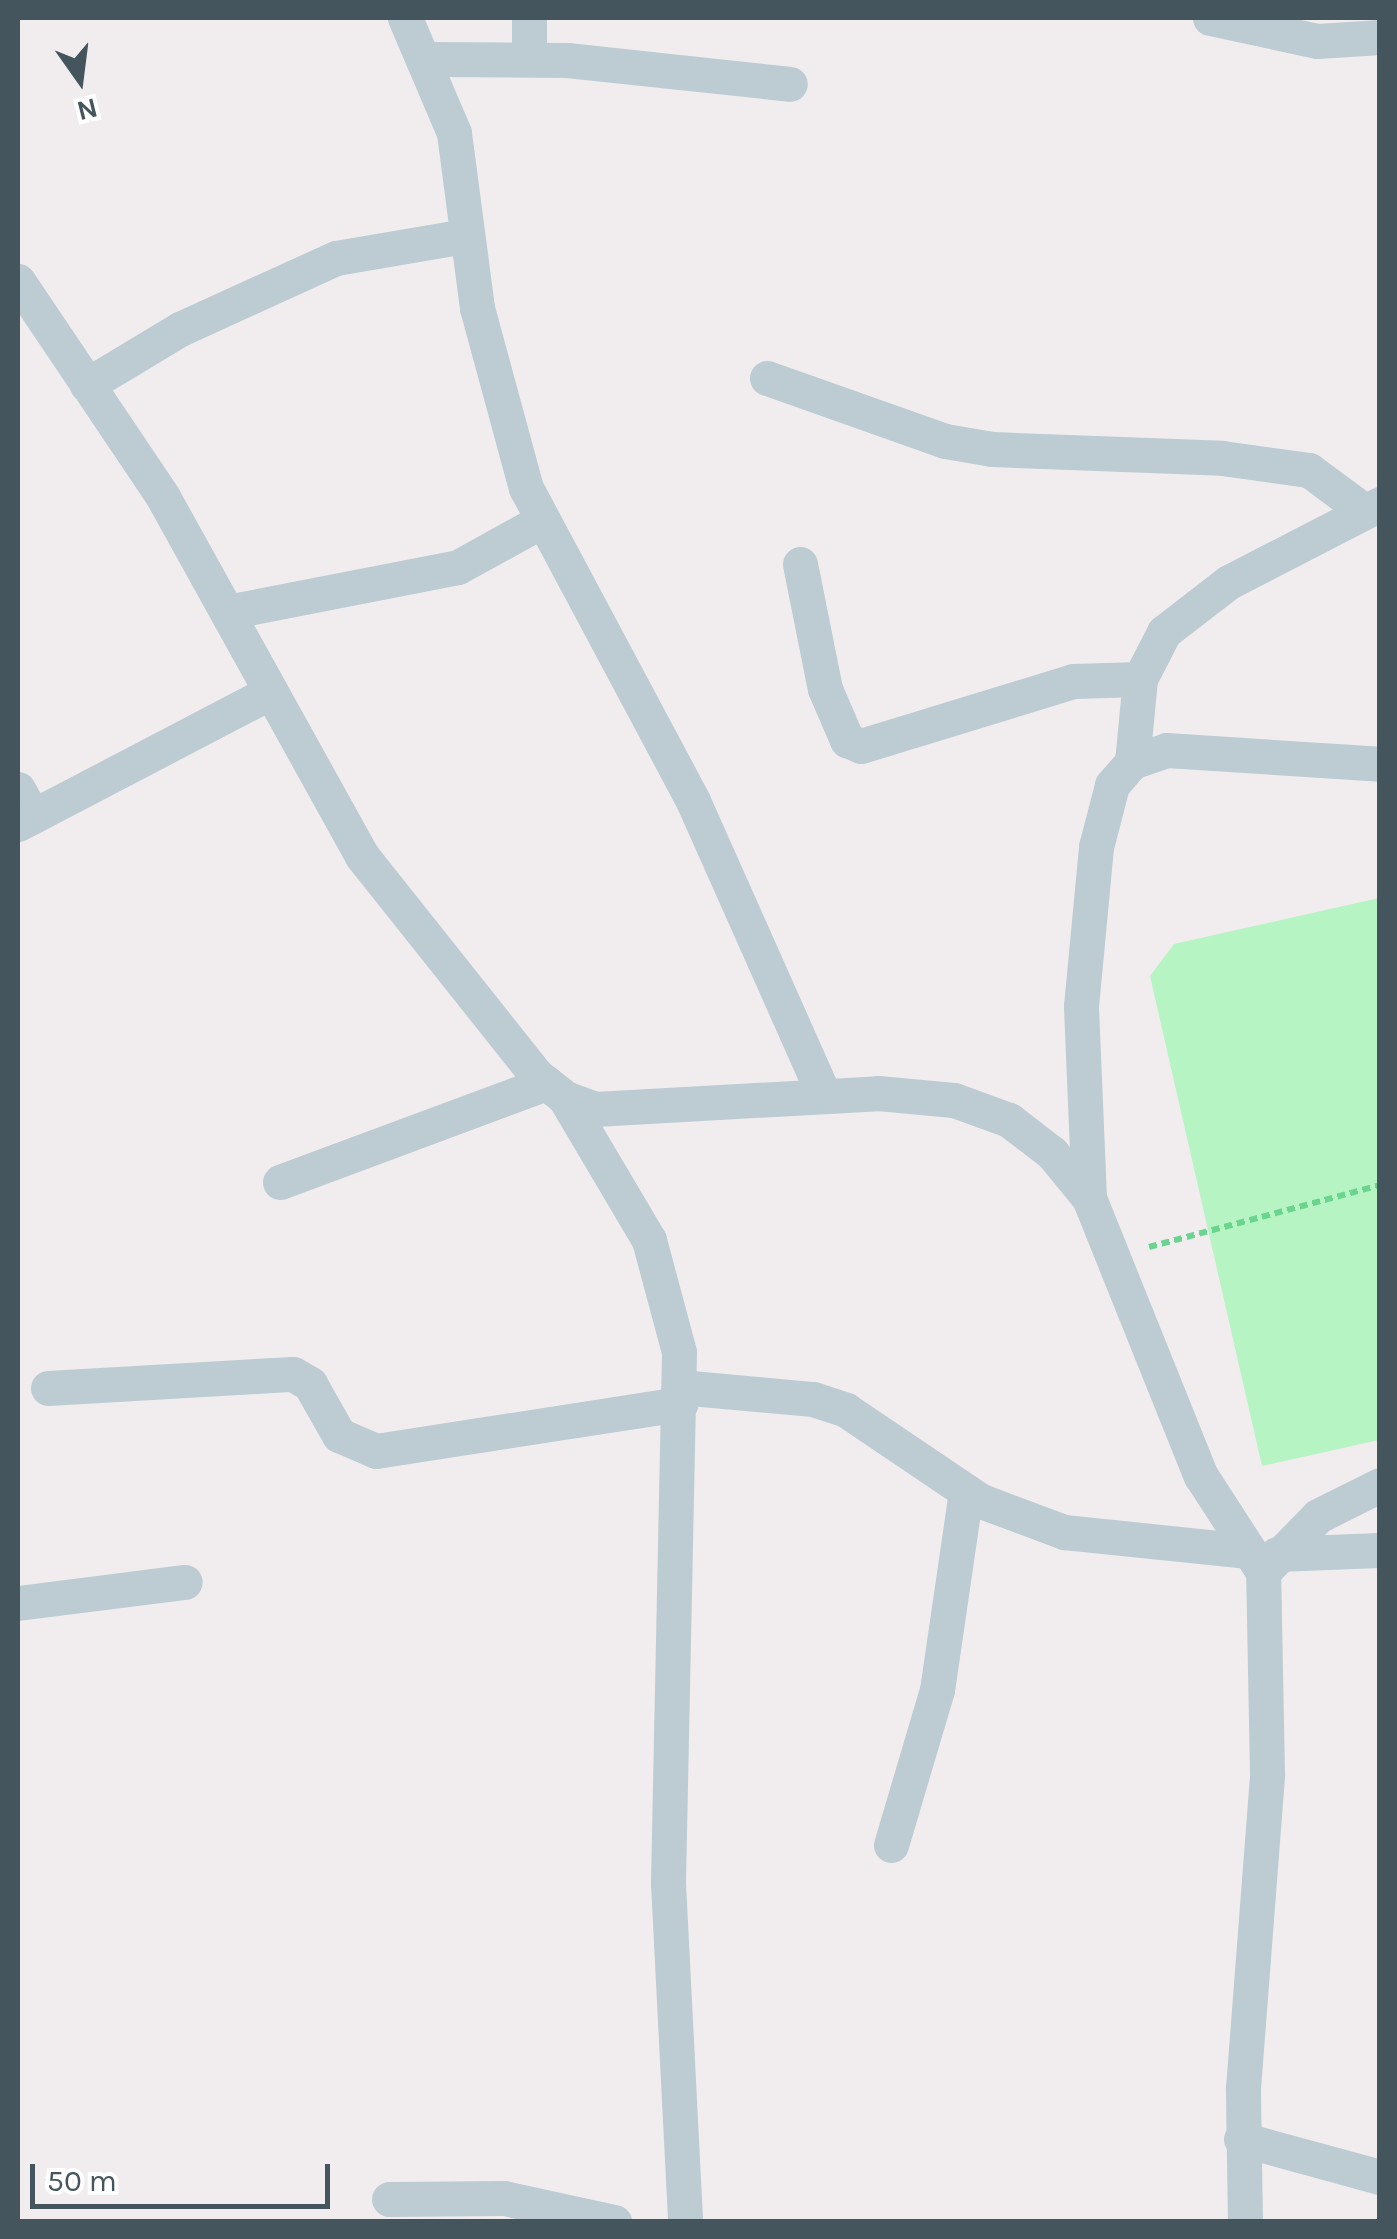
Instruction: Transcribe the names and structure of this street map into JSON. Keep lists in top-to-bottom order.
{
  "scale_bar": "50 m",
  "north": "bottom"
}
